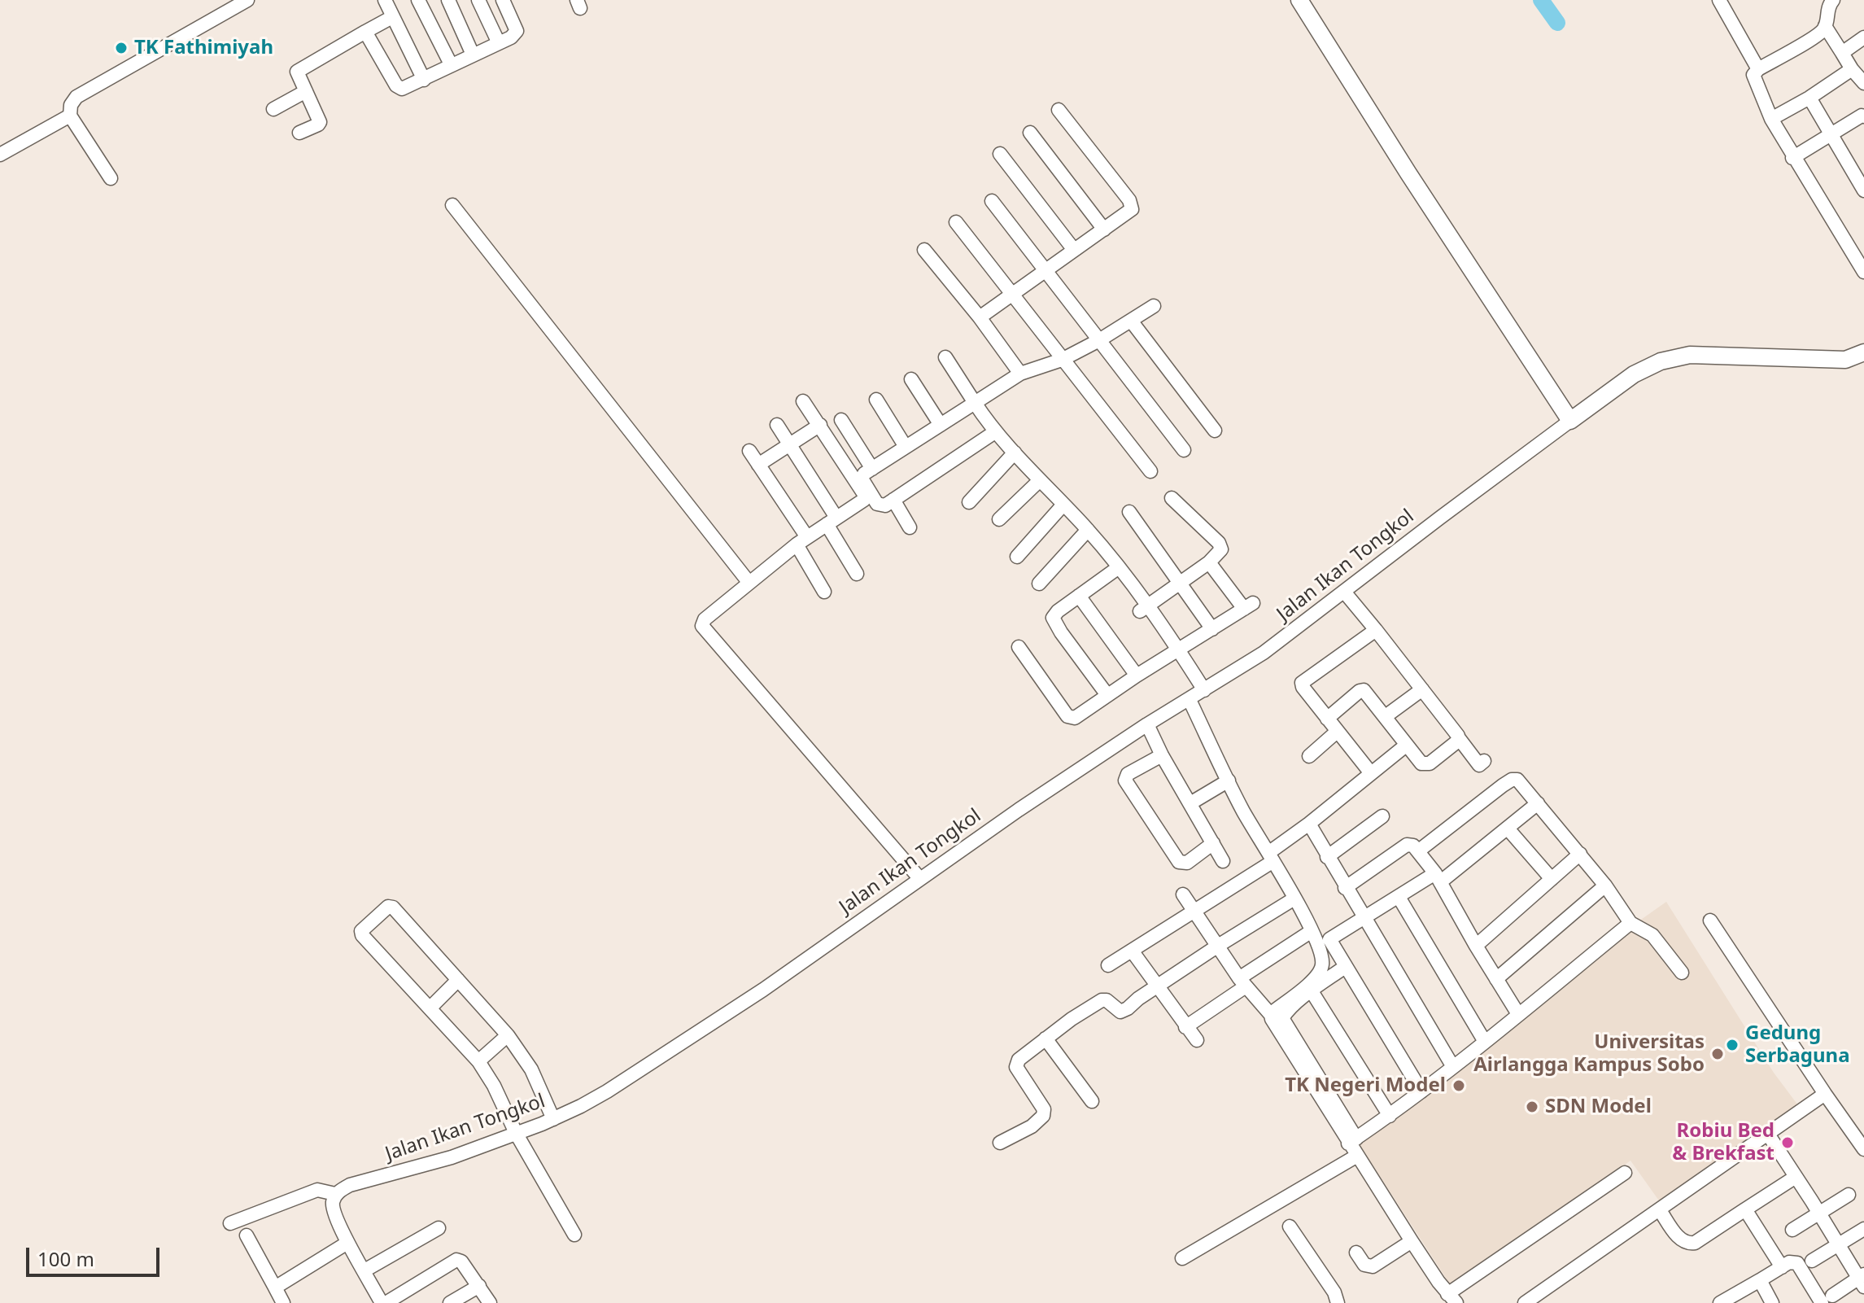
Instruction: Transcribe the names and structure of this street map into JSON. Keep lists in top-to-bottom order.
{
  "streets": {
    "street": ["Jalan Ikan Tongkol"]
  },
  "places": [
    "TK Fathimiyah",
    "Gedung Serbaguna",
    "Universitas Airlangga Kampus Sobo",
    "TK Negeri Model",
    "SDN Model",
    "Robiu Bed & Brekfast"
  ],
  "scale_bar": "100 m"
}
